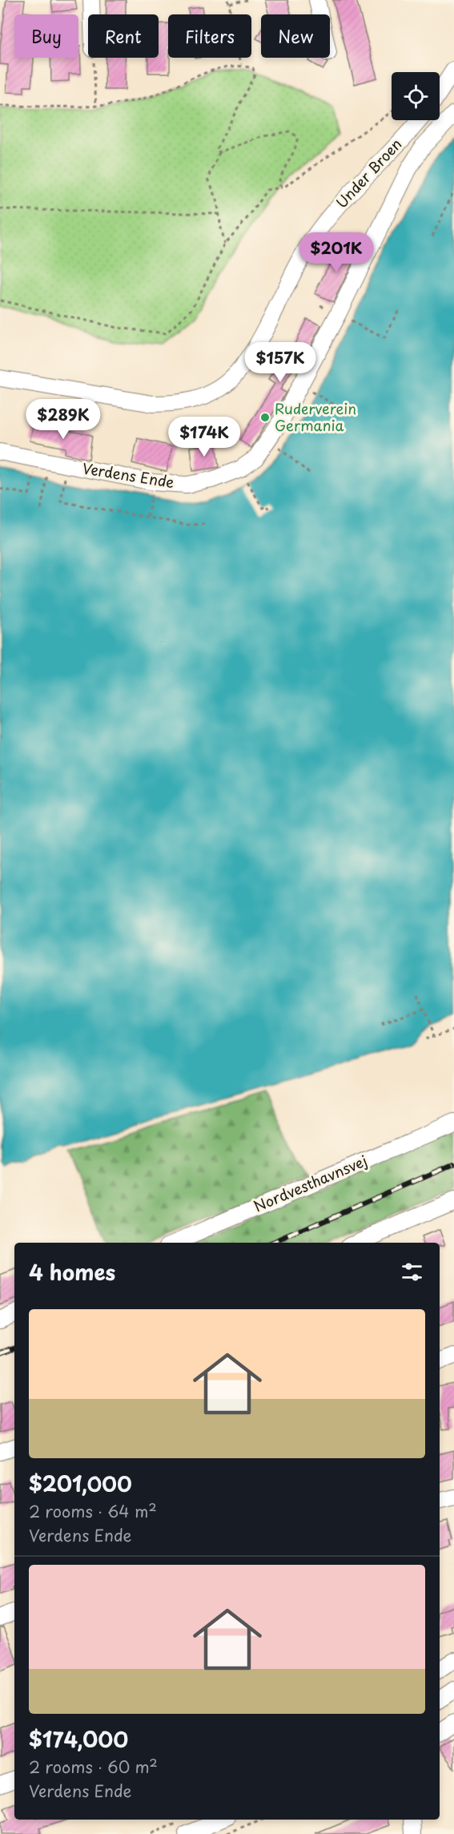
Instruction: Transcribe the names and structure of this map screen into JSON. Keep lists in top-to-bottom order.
{
  "streets": {
    "street": ["Under Broen", "Verdens Ende", "Nordvesthavnsvej"]
  },
  "places": ["Ruderverein Germania"],
  "page": {
    "chip": [
      "Buy",
      "Rent",
      "Filters",
      "New"
    ],
    "price": [
      "$201K",
      "$157K",
      "$289K",
      "$174K"
    ],
    "heading": "4 homes",
    "list": [
      {
        "name": "$201,000",
        "note": "2 rooms · 64 m² · Verdens Ende"
      },
      {
        "name": "$174,000",
        "note": "2 rooms · 60 m² · Verdens Ende"
      }
    ]
  }
}
